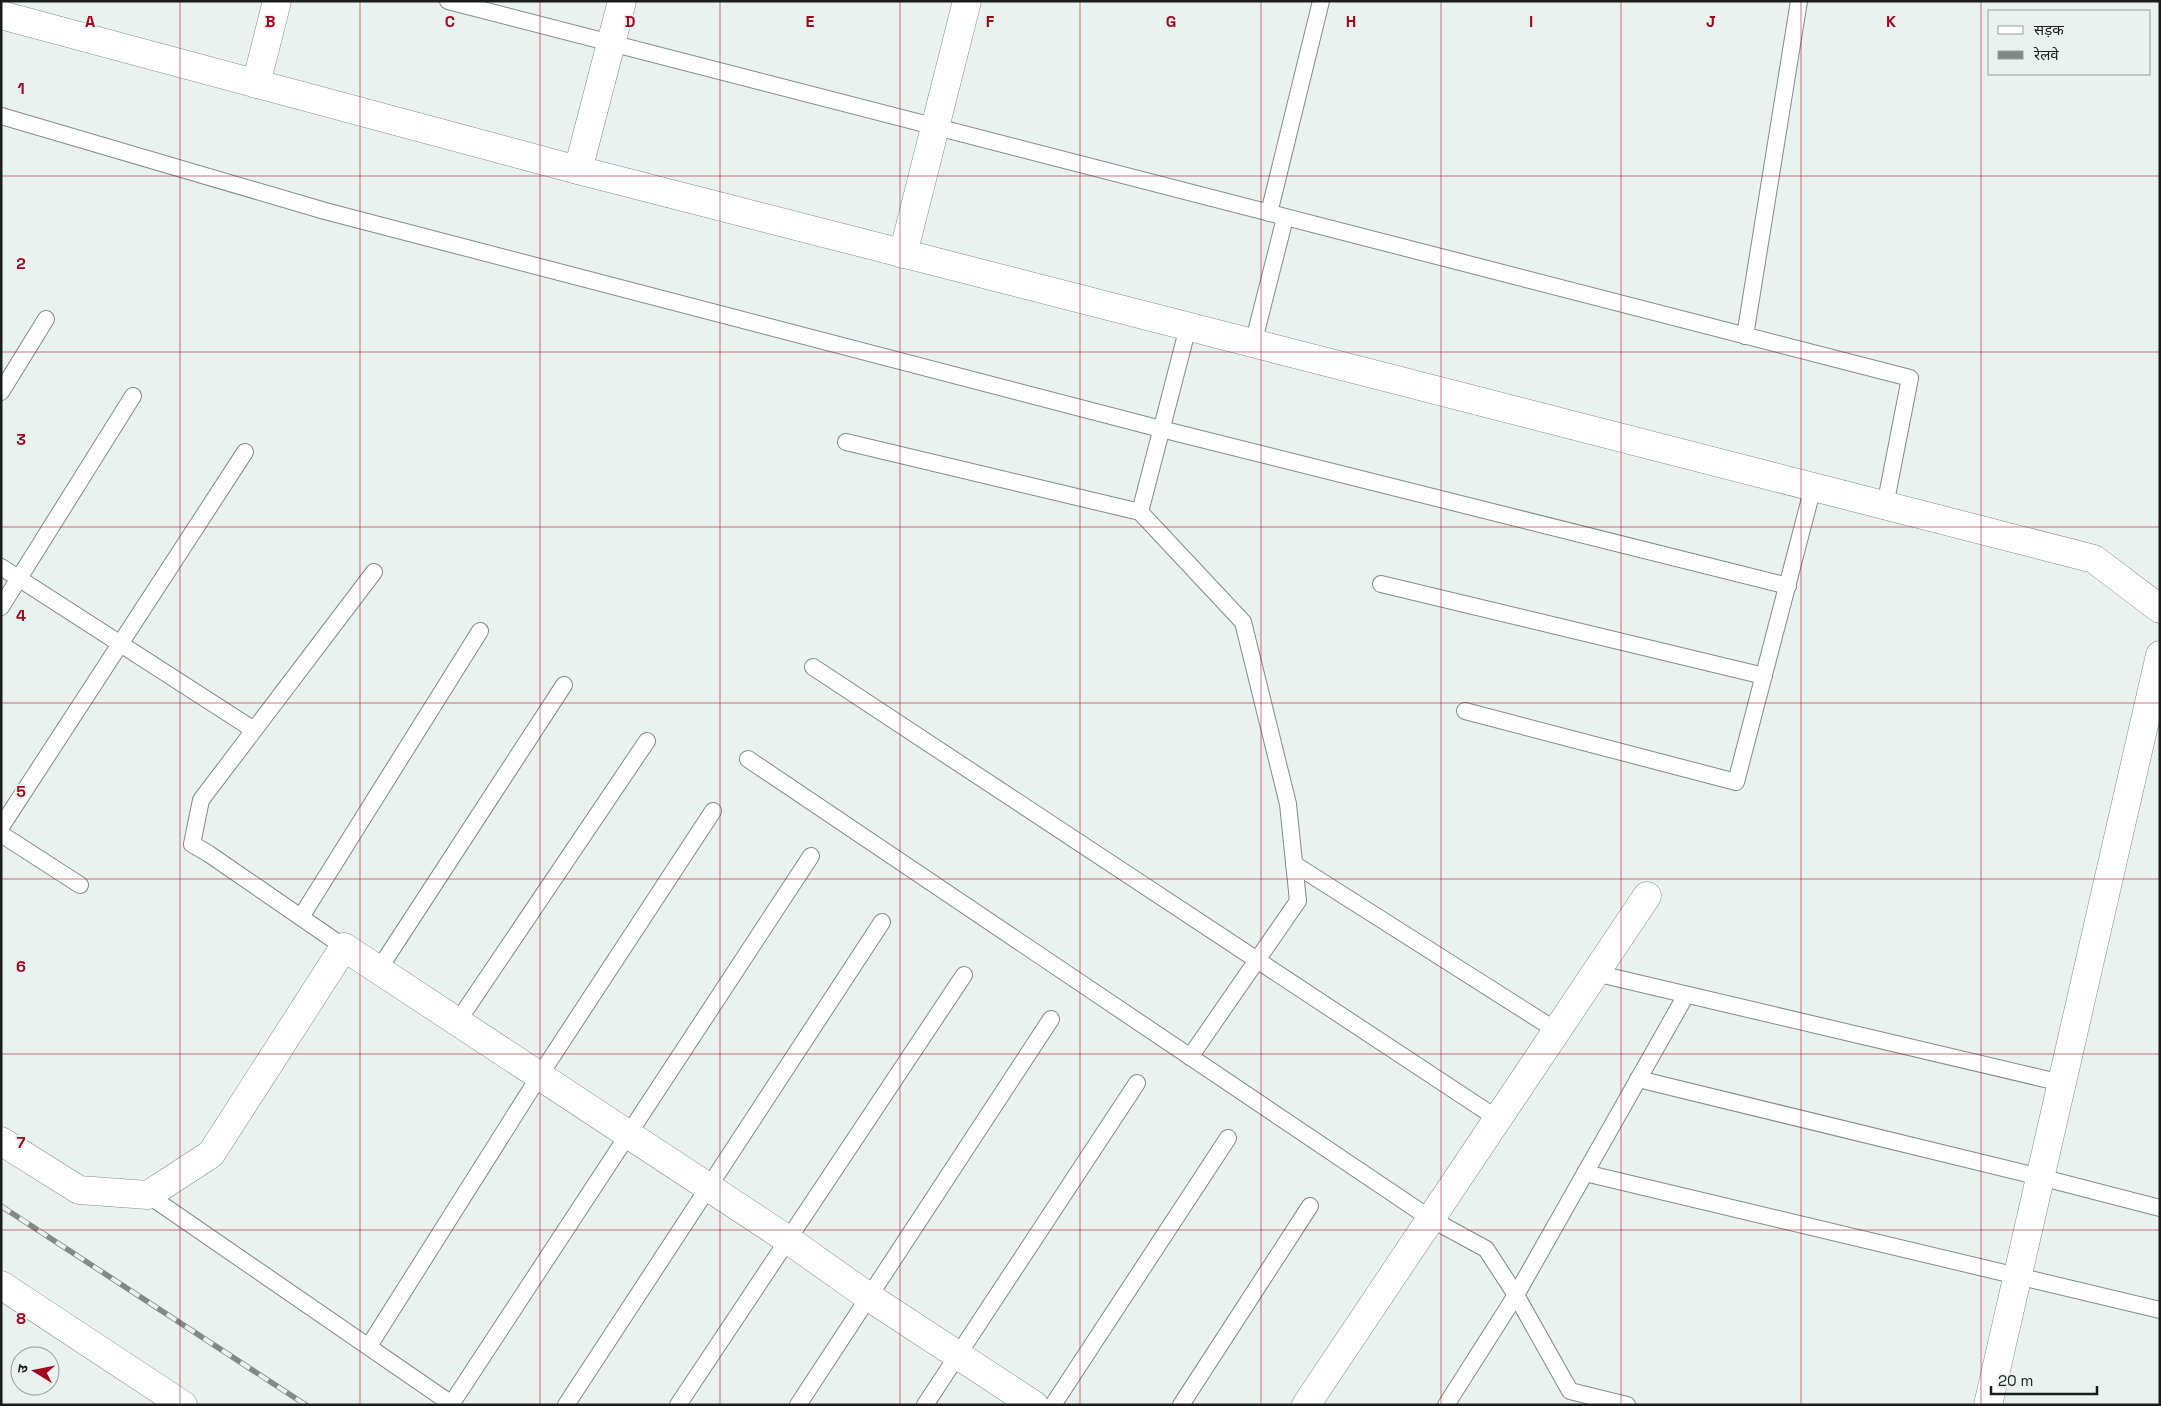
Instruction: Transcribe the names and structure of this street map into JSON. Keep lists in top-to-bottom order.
{
  "legend": ["सड़क", "रेलवे"],
  "scale_bar": "20 m",
  "north": "left",
  "grid": {
    "columns": [
      "A",
      "B",
      "C",
      "D",
      "E",
      "F",
      "G",
      "H",
      "I",
      "J",
      "K"
    ],
    "rows": [
      "1",
      "2",
      "3",
      "4",
      "5",
      "6",
      "7",
      "8"
    ]
  }
}
